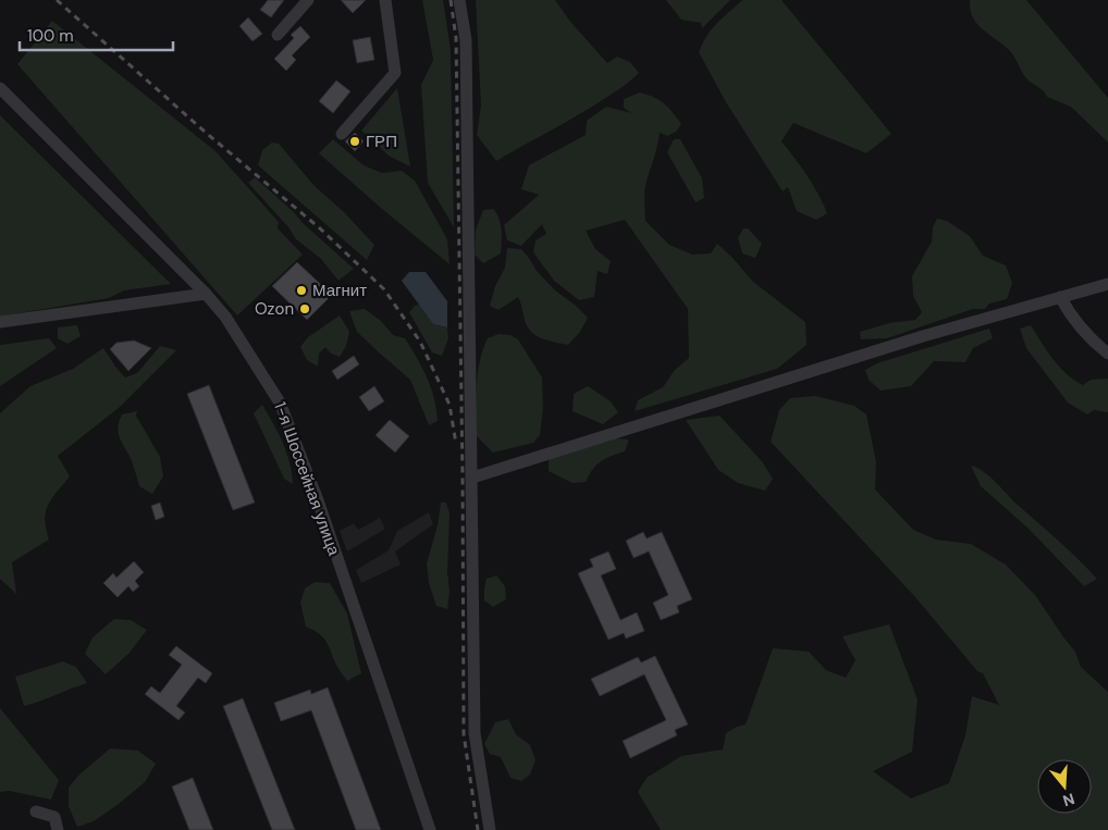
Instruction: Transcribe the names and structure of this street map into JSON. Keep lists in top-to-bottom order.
{
  "streets": {
    "street": ["1-я Шоссейная улица"]
  },
  "places": ["ГРП", "Магнит", "Ozon"],
  "scale_bar": "100 m",
  "north": "bottom"
}
